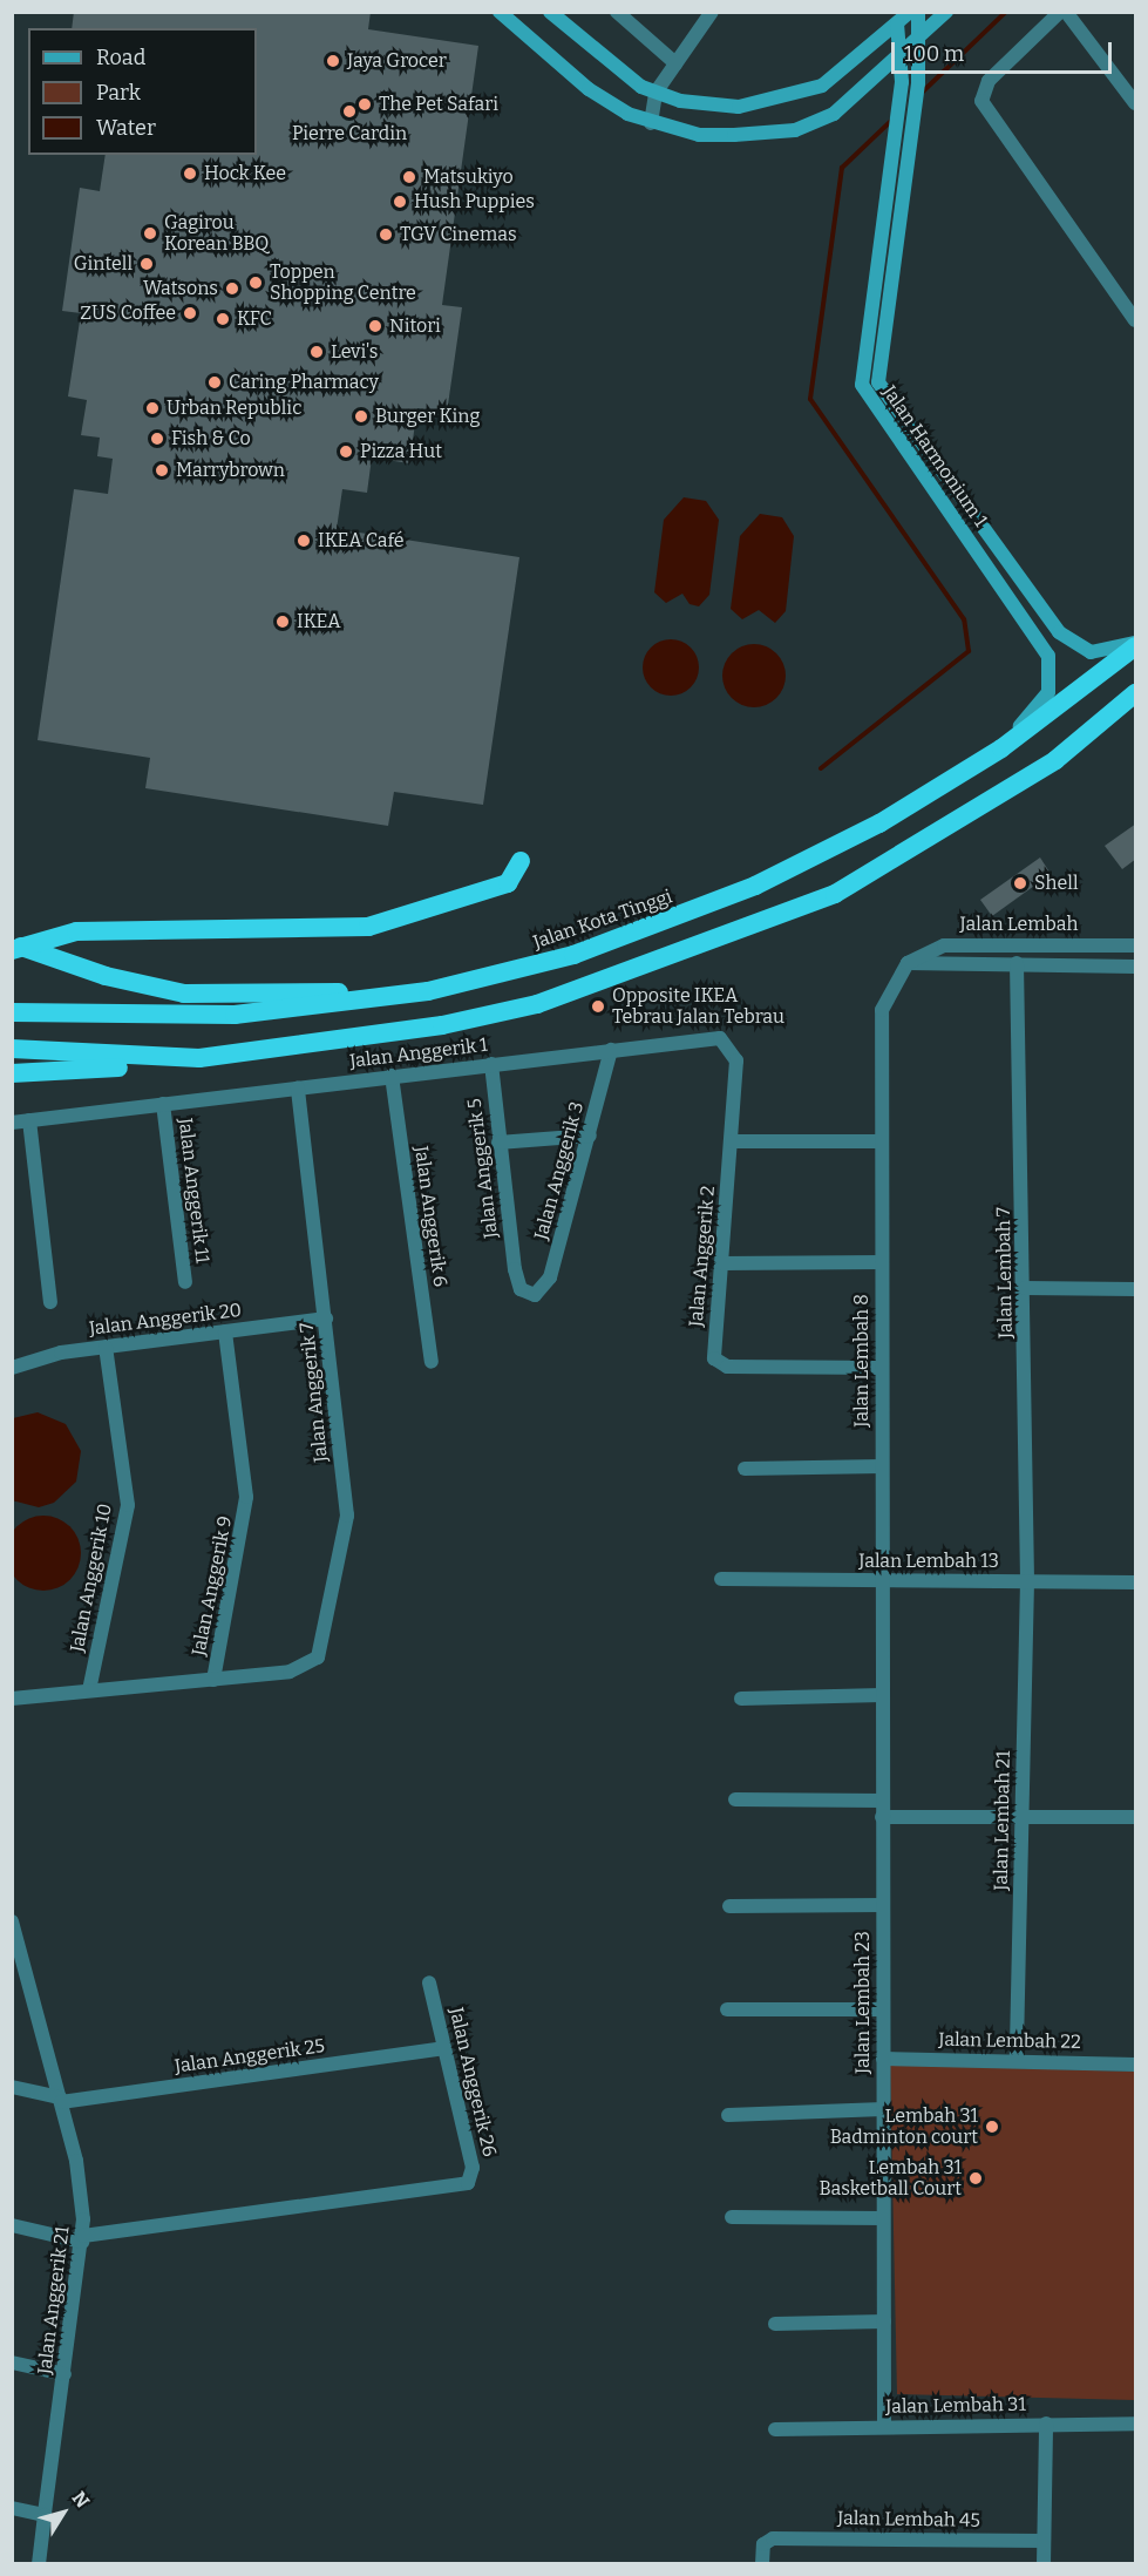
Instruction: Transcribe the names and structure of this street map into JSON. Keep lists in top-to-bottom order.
{
  "streets": {
    "highway": ["Jalan Kota Tinggi"],
    "main road": ["Jalan Harmonium 1"],
    "street": [
      "Jalan Lembah",
      "Jalan Anggerik 1",
      "Jalan Anggerik 5",
      "Jalan Anggerik 3",
      "Jalan Anggerik 11",
      "Jalan Anggerik 6",
      "Jalan Anggerik 2",
      "Jalan Lembah 7",
      "Jalan Anggerik 20",
      "Jalan Lembah 8",
      "Jalan Anggerik 7",
      "Jalan Lembah 13",
      "Jalan Anggerik 10",
      "Jalan Anggerik 9",
      "Jalan Lembah 21",
      "Jalan Lembah 23",
      "Jalan Lembah 22",
      "Jalan Anggerik 25",
      "Jalan Anggerik 26",
      "Jalan Anggerik 21",
      "Jalan Lembah 31",
      "Jalan Lembah 45"
    ]
  },
  "crossings": [
    ["Jalan Harmonium 1", "Jalan Kota Tinggi"],
    ["Jalan Lembah", "Jalan Lembah 7"],
    ["Jalan Anggerik 1", "Jalan Anggerik 5"],
    ["Jalan Anggerik 1", "Jalan Anggerik 3"],
    ["Jalan Anggerik 1", "Jalan Anggerik 11"],
    ["Jalan Anggerik 1", "Jalan Anggerik 6"],
    ["Jalan Anggerik 1", "Jalan Anggerik 2"],
    ["Jalan Anggerik 1", "Jalan Anggerik 7"],
    ["Jalan Anggerik 5", "Jalan Anggerik 3"],
    ["Jalan Anggerik 2", "Jalan Lembah 8"],
    ["Jalan Lembah 7", "Jalan Lembah 13"],
    ["Jalan Lembah 7", "Jalan Lembah 21"],
    ["Jalan Anggerik 20", "Jalan Anggerik 7"],
    ["Jalan Anggerik 20", "Jalan Anggerik 10"],
    ["Jalan Anggerik 20", "Jalan Anggerik 9"],
    ["Jalan Lembah 8", "Jalan Lembah 13"],
    ["Jalan Lembah 8", "Jalan Lembah 23"],
    ["Jalan Anggerik 7", "Jalan Anggerik 9"],
    ["Jalan Lembah 13", "Jalan Lembah 21"],
    ["Jalan Lembah 13", "Jalan Lembah 23"],
    ["Jalan Lembah 21", "Jalan Lembah 22"],
    ["Jalan Lembah 23", "Jalan Lembah 22"],
    ["Jalan Lembah 23", "Jalan Lembah 31"],
    ["Jalan Anggerik 25", "Jalan Anggerik 26"],
    ["Jalan Anggerik 25", "Jalan Anggerik 21"],
    ["Jalan Anggerik 26", "Jalan Anggerik 21"]
  ],
  "places": [
    "Jaya Grocer",
    "The Pet Safari",
    "Pierre Cardin",
    "Hock Kee",
    "Matsukiyo",
    "Hush Puppies",
    "Gagirou Korean BBQ",
    "TGV Cinemas",
    "Gintell",
    "Toppen Shopping Centre",
    "Watsons",
    "ZUS Coffee",
    "KFC",
    "Nitori",
    "Levi's",
    "Caring Pharmacy",
    "Urban Republic",
    "Burger King",
    "Fish & Co",
    "Pizza Hut",
    "Marrybrown",
    "IKEA Café",
    "IKEA",
    "Shell",
    "Opposite IKEA Tebrau Jalan Tebrau",
    "Lembah 31 Badminton court",
    "Lembah 31 Basketball Court"
  ],
  "legend": ["Road", "Park", "Water"],
  "scale_bar": "100 m",
  "north": "top right"
}
